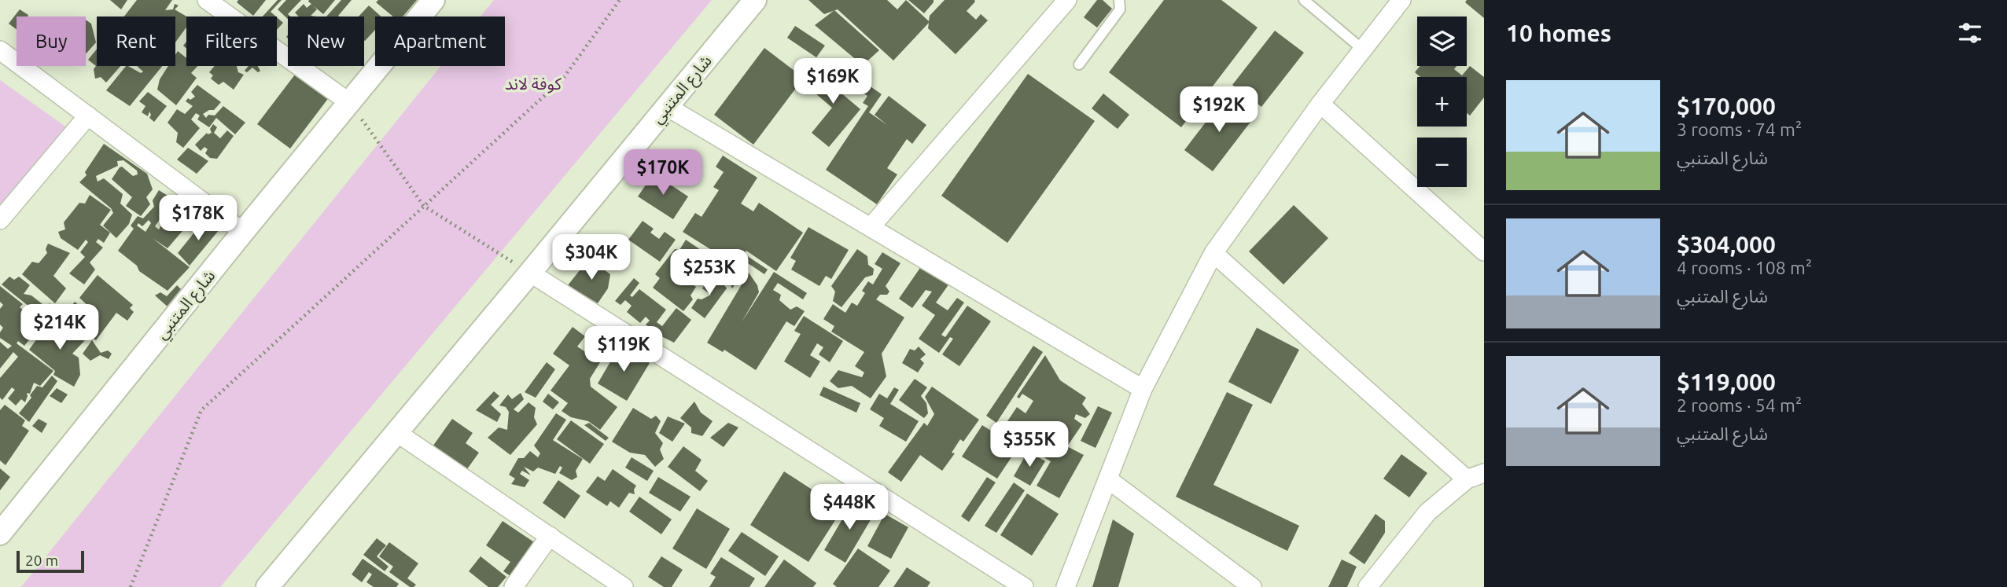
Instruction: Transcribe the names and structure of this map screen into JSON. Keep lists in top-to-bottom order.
{
  "streets": {
    "street": ["شارع المتنبي"]
  },
  "parks": ["كوفة لاند"],
  "scale_bar": "20 m",
  "page": {
    "heading": "10 homes",
    "map_buttons": ["+", "−"],
    "chip": [
      "Buy",
      "Rent",
      "Filters",
      "New",
      "Apartment"
    ],
    "price": [
      "$169K",
      "$192K",
      "$170K",
      "$178K",
      "$304K",
      "$253K",
      "$214K",
      "$119K",
      "$355K",
      "$448K"
    ],
    "list": [
      {
        "name": "$170,000",
        "note": "3 rooms · 74 m² · شارع المتنبي"
      },
      {
        "name": "$304,000",
        "note": "4 rooms · 108 m² · شارع المتنبي"
      },
      {
        "name": "$119,000",
        "note": "2 rooms · 54 m² · شارع المتنبي"
      }
    ],
    "scale": "20 m"
  }
}
